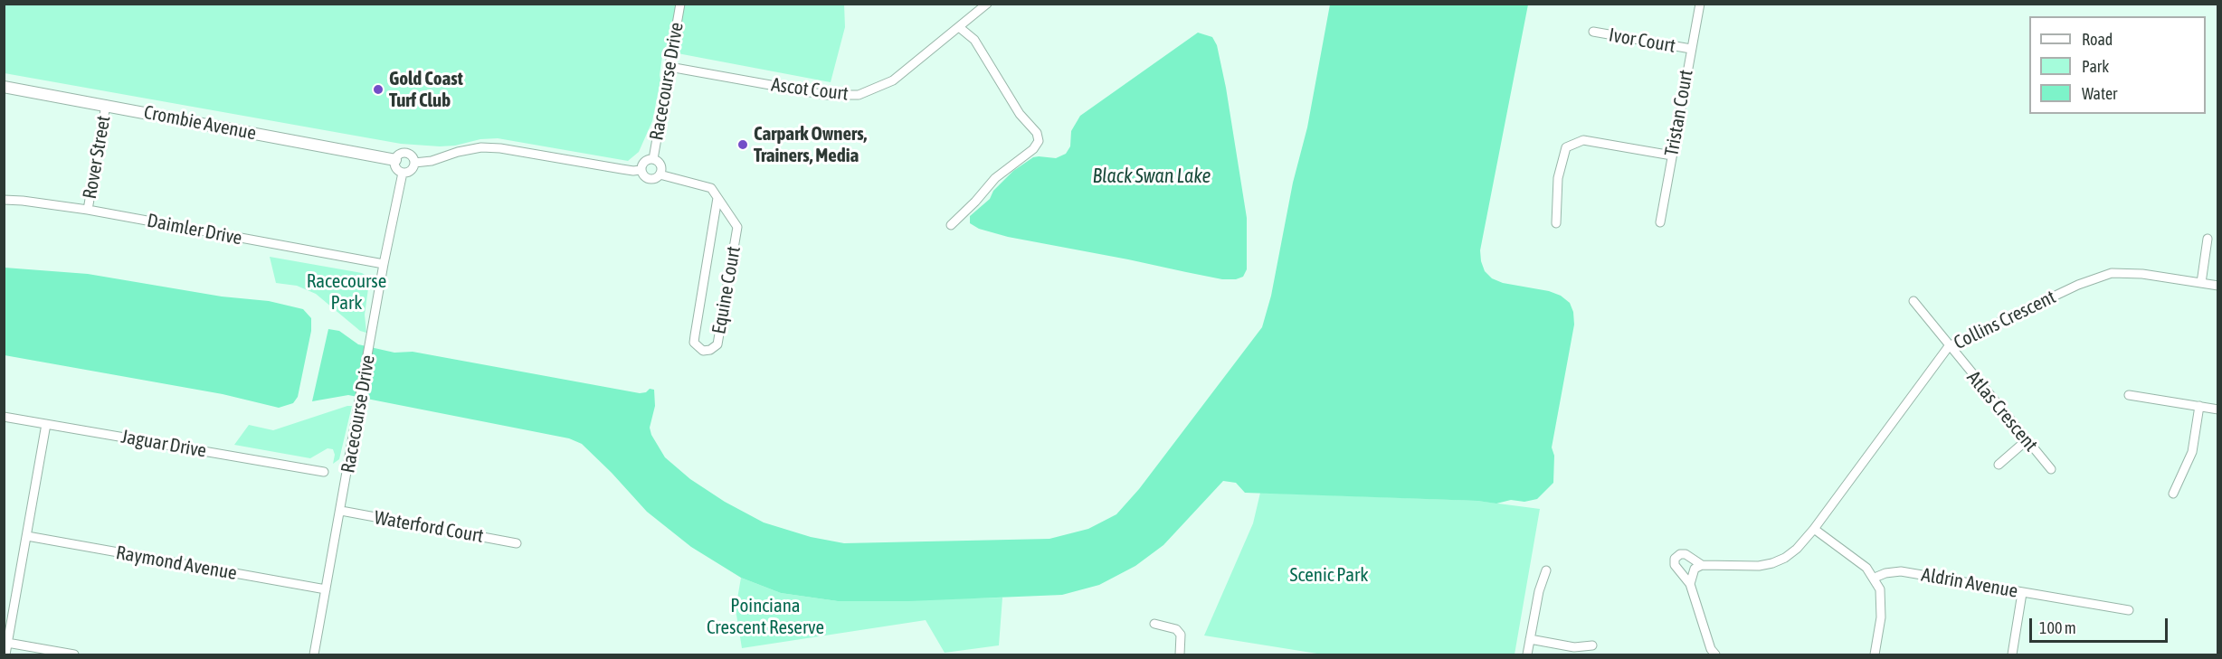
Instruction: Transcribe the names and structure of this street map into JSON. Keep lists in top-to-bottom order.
{
  "streets": {
    "street": [
      "Ivor Court",
      "Racecourse Drive",
      "Ascot Court",
      "Tristan Court",
      "Crombie Avenue",
      "Rover Street",
      "Daimler Drive",
      "Equine Court",
      "Collins Crescent",
      "Atlas Crescent",
      "Jaguar Drive",
      "Waterford Court",
      "Raymond Avenue",
      "Aldrin Avenue"
    ]
  },
  "crossings": [
    ["Ivor Court", "Tristan Court"],
    ["Racecourse Drive", "Ascot Court"],
    ["Racecourse Drive", "Crombie Avenue"],
    ["Racecourse Drive", "Daimler Drive"],
    ["Racecourse Drive", "Equine Court"],
    ["Racecourse Drive", "Waterford Court"],
    ["Racecourse Drive", "Raymond Avenue"],
    ["Crombie Avenue", "Rover Street"],
    ["Rover Street", "Daimler Drive"],
    ["Collins Crescent", "Atlas Crescent"]
  ],
  "water": ["Black Swan Lake"],
  "parks": ["Racecourse Park", "Scenic Park", "Poinciana Crescent Reserve"],
  "places": ["Gold Coast Turf Club", "Carpark Owners, Trainers, Media"],
  "legend": ["Road", "Park", "Water"],
  "scale_bar": "100 m"
}
